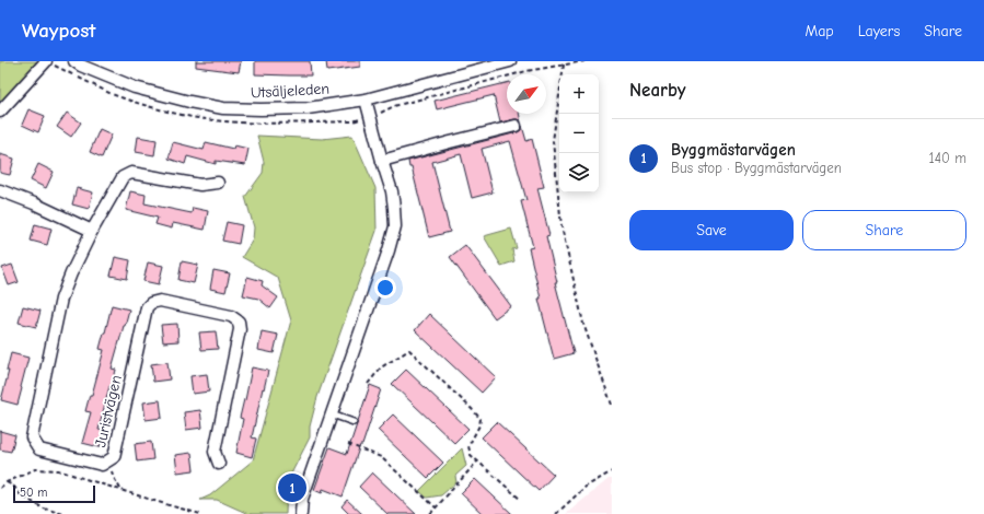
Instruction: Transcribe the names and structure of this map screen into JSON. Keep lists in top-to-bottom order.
{
  "streets": {
    "street": ["Utsäljeleden", "Juristvägen"]
  },
  "scale_bar": "50 m",
  "north": "top right",
  "page": {
    "header": "Waypost",
    "nav": ["Map", "Layers", "Share"],
    "heading": "Nearby",
    "map_buttons": ["+", "−"],
    "list": [
      {
        "mark": "1",
        "name": "Byggmästarvägen",
        "note": "Bus stop · Byggmästarvägen",
        "value": "140 m"
      }
    ],
    "buttons": ["Save", "Share"],
    "pins": "1",
    "scale": "50 m"
  }
}
